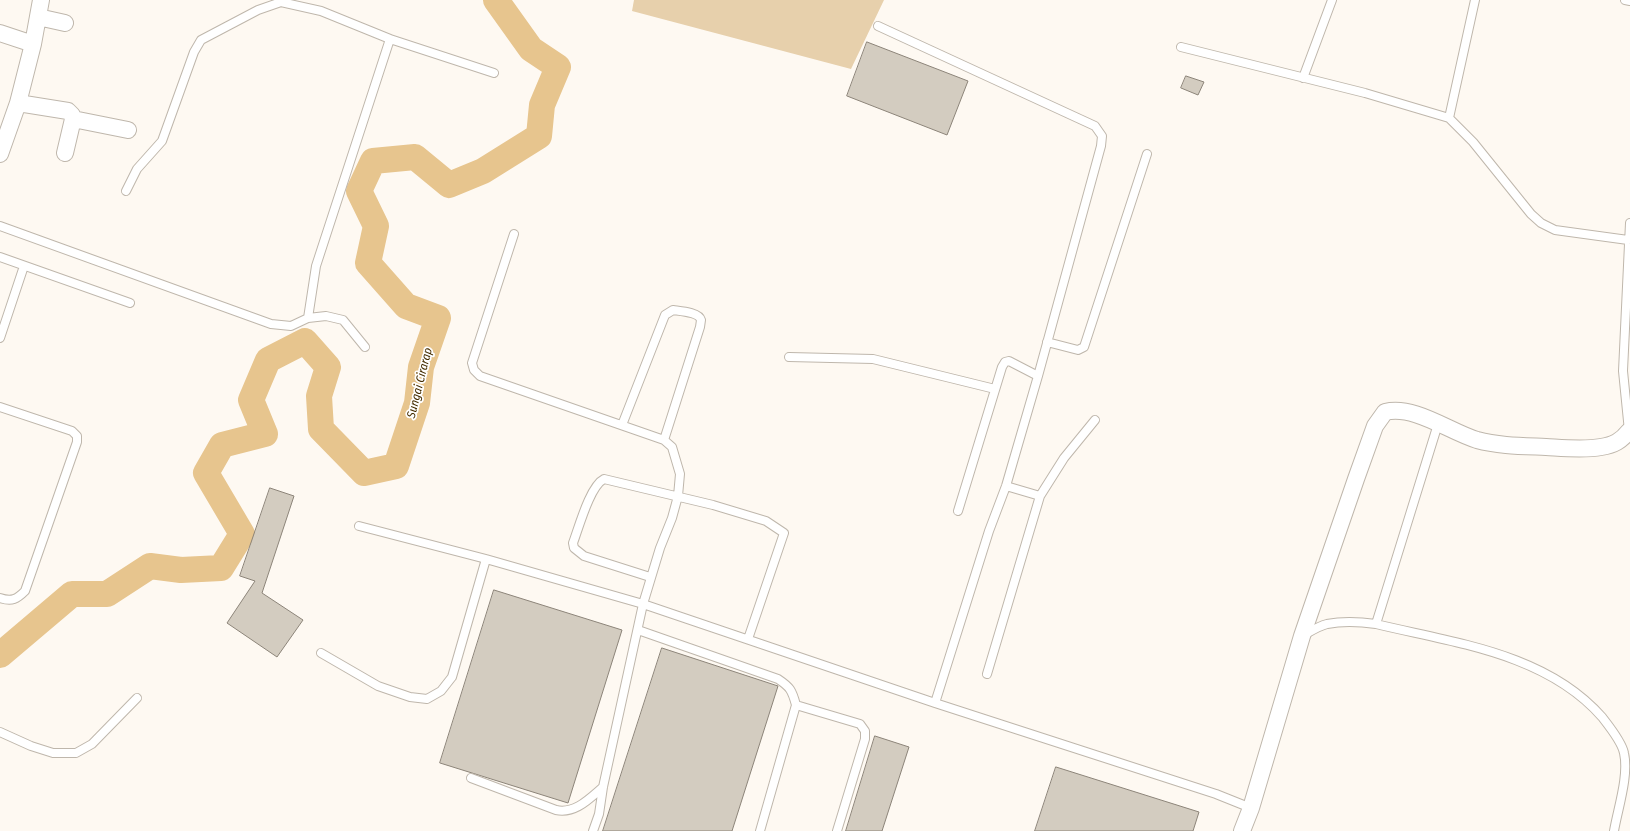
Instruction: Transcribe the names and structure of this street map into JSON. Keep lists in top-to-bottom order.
{
  "water": ["Sungai Cirarap"]
}
